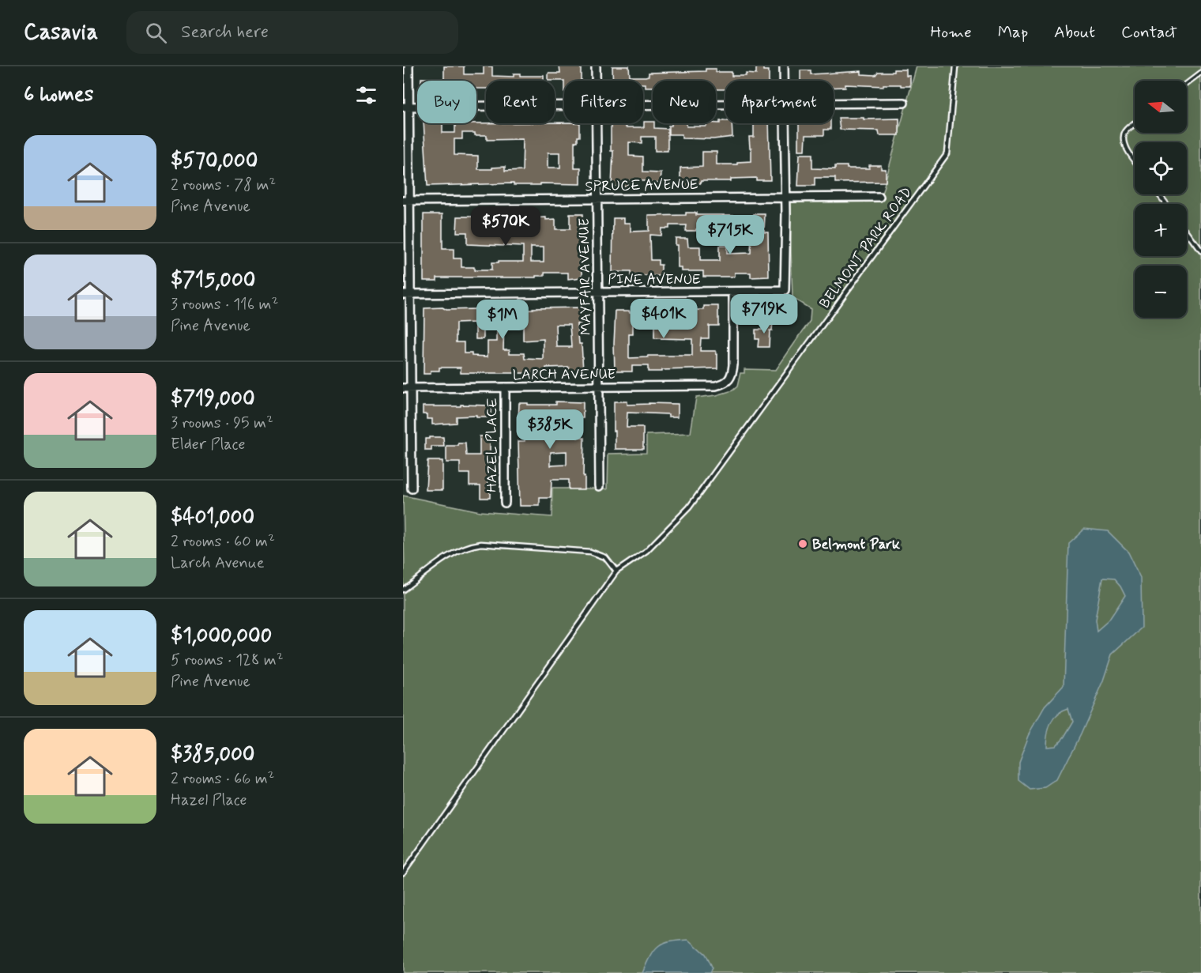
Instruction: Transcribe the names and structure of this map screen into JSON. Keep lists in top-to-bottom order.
{
  "streets": {
    "street": [
      "SPRUCE AVENUE",
      "MAYFAIR AVENUE",
      "PINE AVENUE",
      "LARCH AVENUE",
      "HAZEL PLACE"
    ],
    "lane": ["BELMONT PARK ROAD"]
  },
  "crossings": [
    ["SPRUCE AVENUE", "MAYFAIR AVENUE"],
    ["SPRUCE AVENUE", "PINE AVENUE"],
    ["MAYFAIR AVENUE", "PINE AVENUE"],
    ["MAYFAIR AVENUE", "LARCH AVENUE"],
    ["PINE AVENUE", "LARCH AVENUE"],
    ["LARCH AVENUE", "HAZEL PLACE"]
  ],
  "places": ["Belmont Park"],
  "north": "left",
  "page": {
    "header": "Casavia",
    "search": "Search here",
    "nav": [
      "Home",
      "Map",
      "About",
      "Contact"
    ],
    "heading": "6 homes",
    "map_buttons": ["+", "−"],
    "chip": [
      "Buy",
      "Rent",
      "Filters",
      "New",
      "Apartment"
    ],
    "list": [
      {
        "name": "$570,000",
        "note": "2 rooms · 78 m² · Pine Avenue"
      },
      {
        "name": "$715,000",
        "note": "3 rooms · 116 m² · Pine Avenue"
      },
      {
        "name": "$719,000",
        "note": "3 rooms · 95 m² · Elder Place"
      },
      {
        "name": "$401,000",
        "note": "2 rooms · 60 m² · Larch Avenue"
      },
      {
        "name": "$1,000,000",
        "note": "5 rooms · 128 m² · Pine Avenue"
      },
      {
        "name": "$385,000",
        "note": "2 rooms · 66 m² · Hazel Place"
      }
    ],
    "price": [
      "$570K",
      "$715K",
      "$719K",
      "$401K",
      "$1M",
      "$385K"
    ]
  }
}
